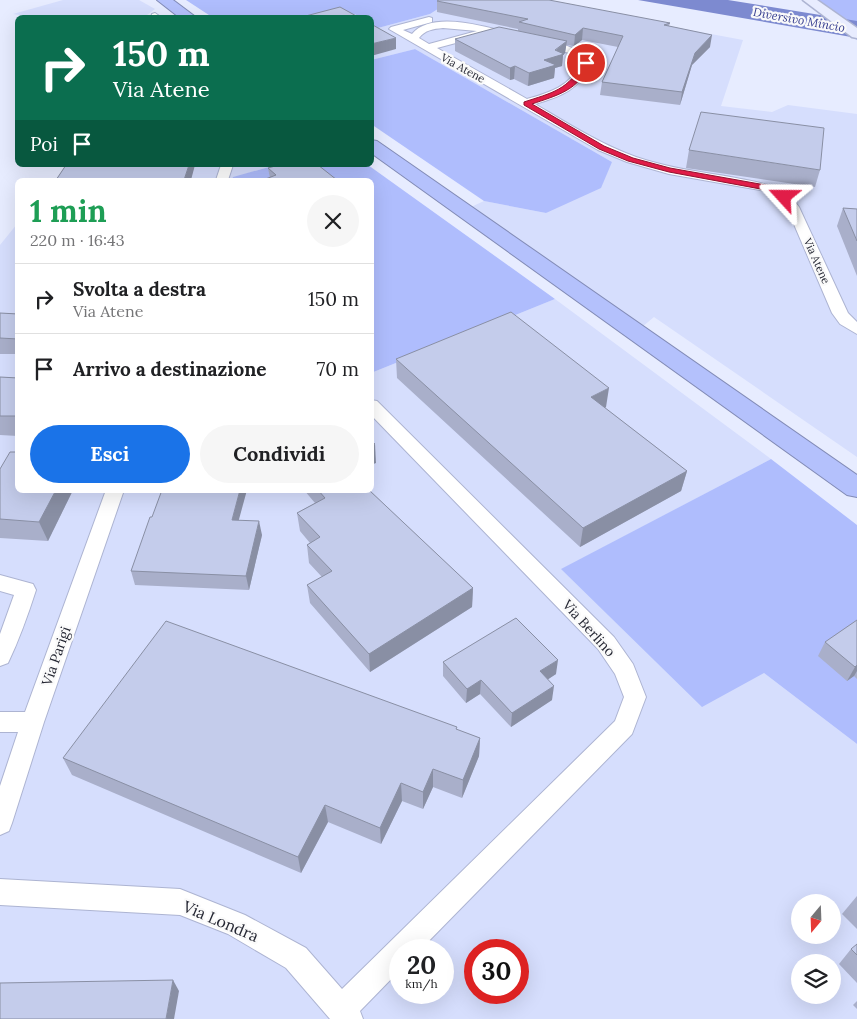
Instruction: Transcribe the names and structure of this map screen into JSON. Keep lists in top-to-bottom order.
{
  "streets": {
    "street": [
      "Via Atene",
      "Via Berlino",
      "Via Parigi",
      "Via Londra"
    ]
  },
  "crossings": [
    ["Via Berlino", "Via Londra"]
  ],
  "water": ["Diversivo Mincio"],
  "north": "bottom",
  "page": {
    "turn": ["150 m", "Via Atene"],
    "then": "Poi",
    "heading": ["1 min", "220 m · 16:43"],
    "list": [
      {
        "name": "Svolta a destra",
        "note": "Via Atene",
        "value": "150 m"
      },
      {
        "name": "Arrivo a destinazione",
        "value": "70 m"
      }
    ],
    "buttons": ["Esci", "Condividi"],
    "speed": "20 km/h",
    "limit": "30"
  }
}
